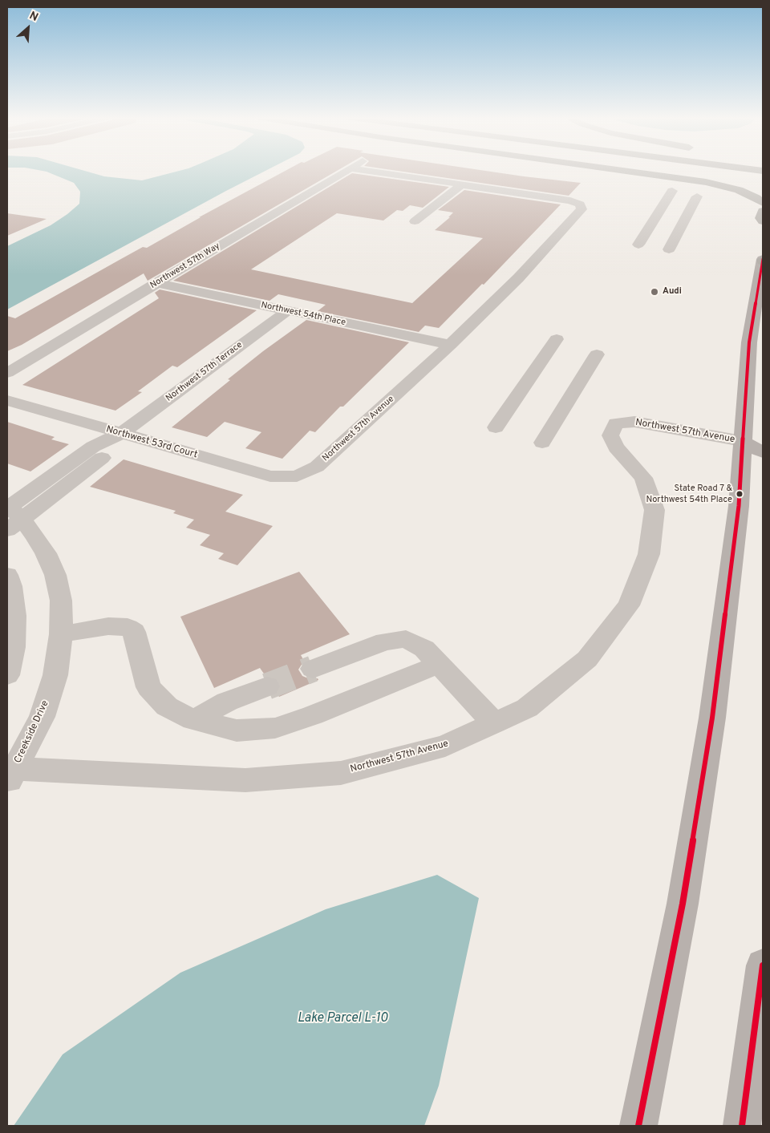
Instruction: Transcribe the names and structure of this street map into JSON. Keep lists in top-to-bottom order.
{
  "streets": {
    "street": [
      "Northwest 57th Way",
      "Northwest 54th Place",
      "Northwest 57th Terrace",
      "Northwest 57th Avenue",
      "Northwest 53rd Court",
      "Creekside Drive"
    ]
  },
  "crossings": [
    ["Northwest 57th Way", "Northwest 54th Place"],
    ["Northwest 54th Place", "Northwest 57th Terrace"],
    ["Northwest 54th Place", "Northwest 57th Avenue"],
    ["Northwest 57th Terrace", "Northwest 53rd Court"],
    ["Northwest 57th Terrace", "Creekside Drive"],
    ["Northwest 57th Avenue", "Northwest 53rd Court"],
    ["Northwest 57th Avenue", "Creekside Drive"]
  ],
  "water": ["Lake Parcel L-10"],
  "places": ["Audi", "State Road 7 & Northwest 54th Place"],
  "north": "top right"
}
